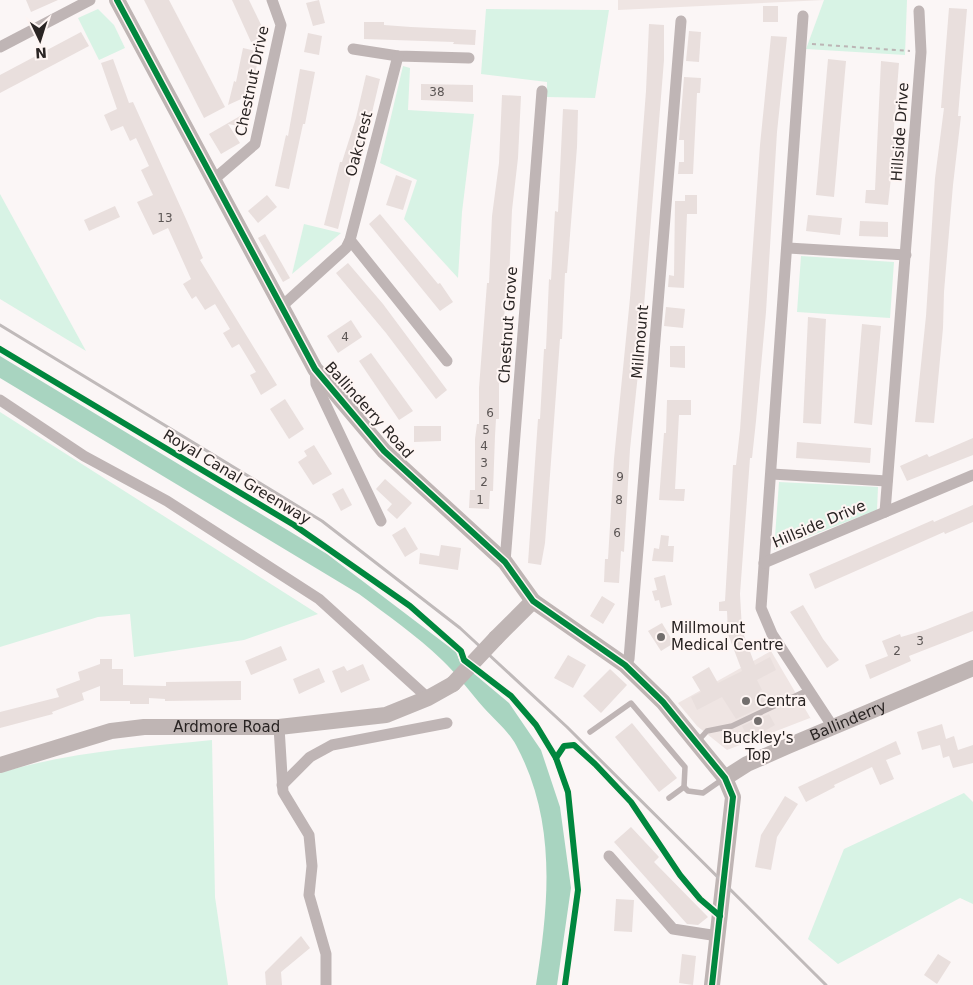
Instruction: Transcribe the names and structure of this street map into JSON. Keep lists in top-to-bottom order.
{
  "streets": {
    "street": [
      "Chestnut Drive",
      "Hillside Drive",
      "Oakcrest",
      "Chestnut Grove",
      "Millmount",
      "Ballinderry Road",
      "Ballinderry",
      "Ardmore Road"
    ],
    "cycle path": ["Royal Canal Greenway"]
  },
  "crossings": [
    ["Chestnut Drive", "Ballinderry Road"],
    ["Hillside Drive", "Ballinderry"],
    ["Oakcrest", "Ballinderry Road"],
    ["Chestnut Grove", "Ballinderry Road"],
    ["Millmount", "Ballinderry Road"],
    ["Ballinderry Road", "Ballinderry"],
    ["Ballinderry Road", "Ardmore Road"]
  ],
  "places": ["Millmount Medical Centre", "Centra", "Buckley's Top"],
  "house_numbers": [
    "38",
    "13",
    "4",
    "6",
    "5",
    "4",
    "3",
    "9",
    "2",
    "1",
    "8",
    "6",
    "3",
    "2"
  ],
  "north": "bottom"
}
